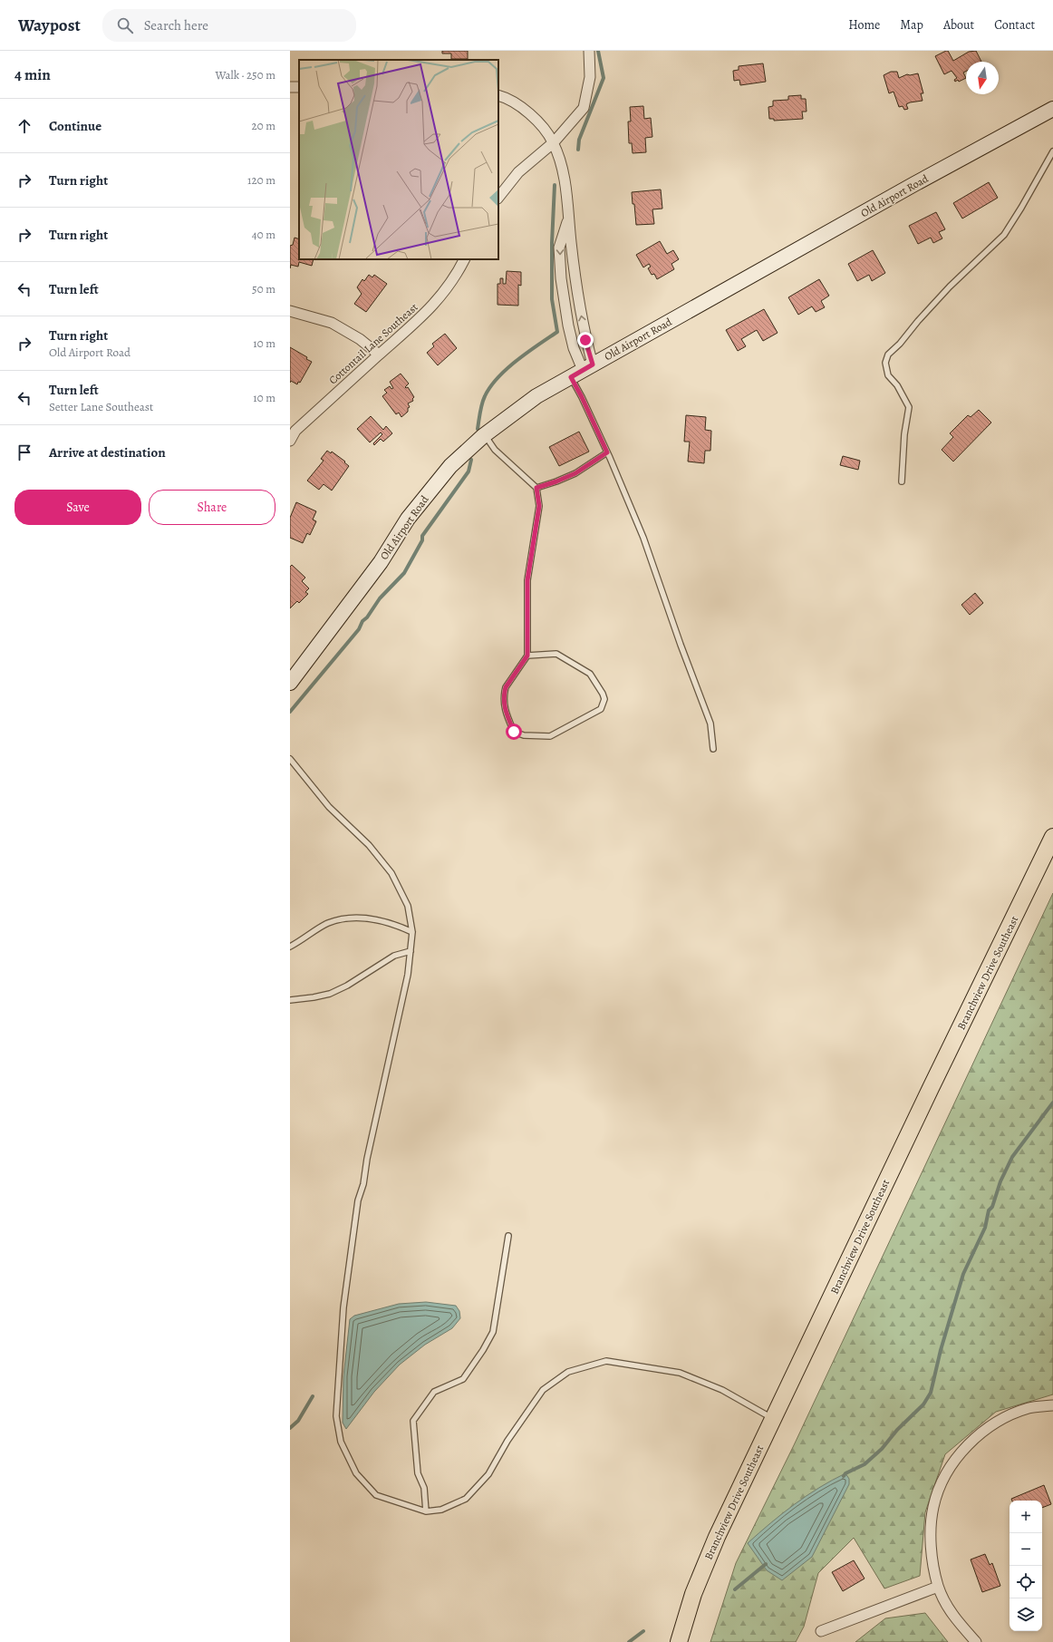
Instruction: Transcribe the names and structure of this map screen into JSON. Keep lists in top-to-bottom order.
{
  "streets": {
    "main road": ["Branchview Drive Southeast"],
    "street": ["Old Airport Road", "Cottontail Lane Southeast"]
  },
  "north": "bottom",
  "page": {
    "header": "Waypost",
    "search": "Search here",
    "nav": [
      "Home",
      "Map",
      "About",
      "Contact"
    ],
    "heading": ["4 min", "Walk · 250 m"],
    "list": [
      ["Continue", "20 m"],
      ["Turn right", "120 m"],
      ["Turn right", "40 m"],
      ["Turn left", "50 m"],
      ["Turn right", "Old Airport Road", "10 m"],
      ["Turn left", "Setter Lane Southeast", "10 m"],
      "Arrive at destination"
    ],
    "buttons": ["Save", "Share"],
    "map_buttons": ["+", "−"]
  }
}
